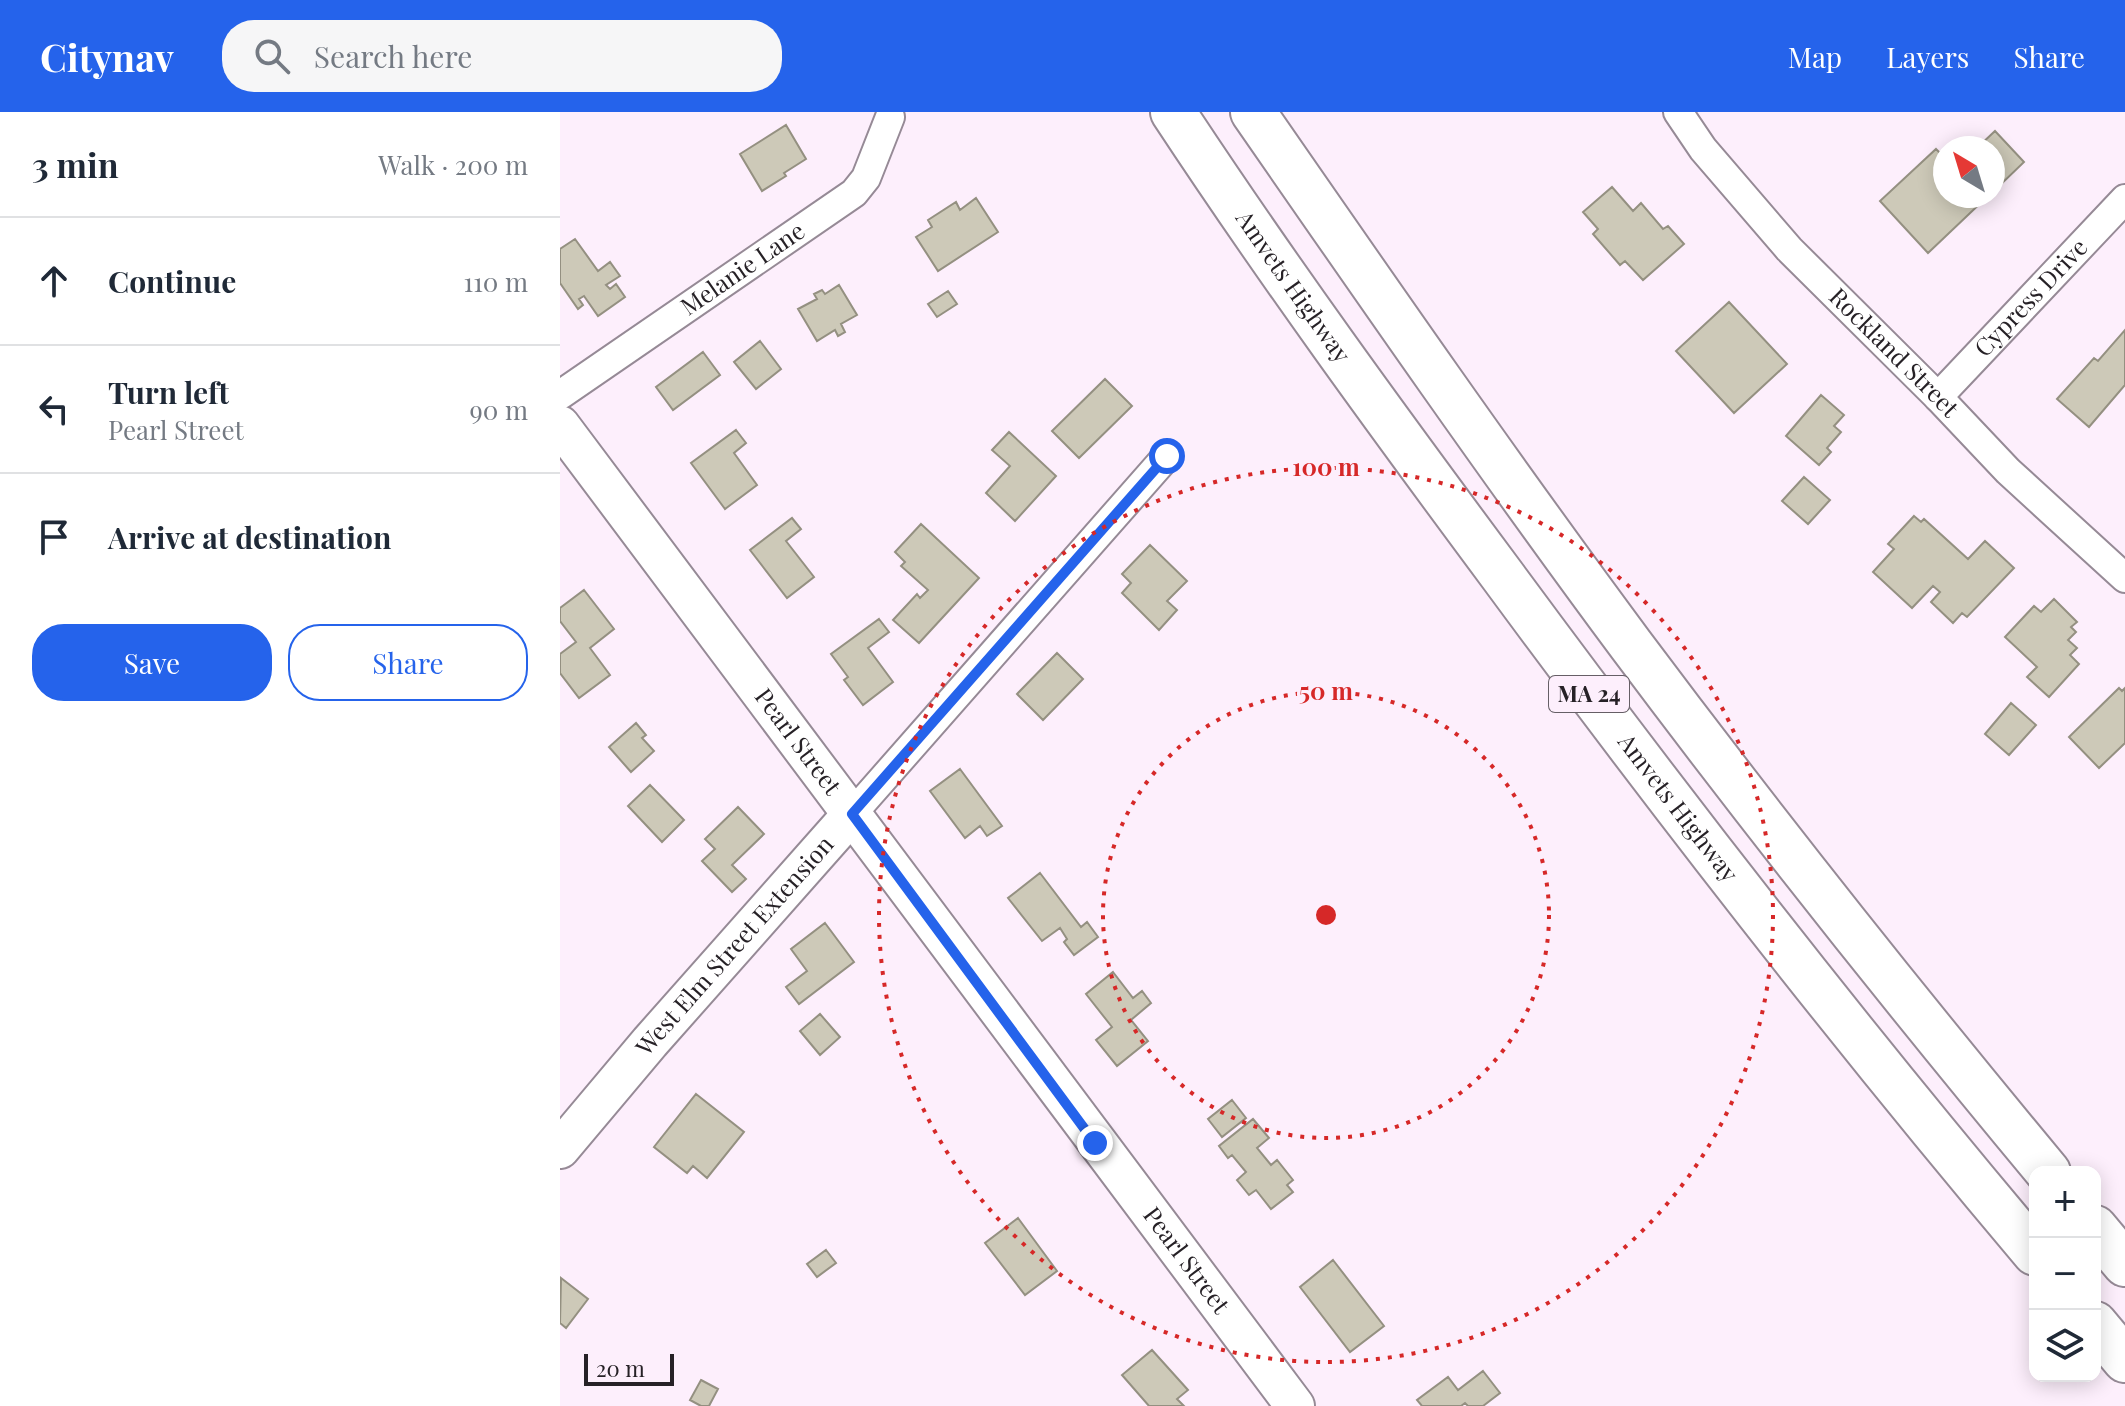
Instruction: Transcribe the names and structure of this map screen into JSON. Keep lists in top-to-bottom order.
{
  "streets": {
    "highway": ["Amvets Highway", "MA 24"],
    "street": [
      "Melanie Lane",
      "Cypress Drive",
      "Rockland Street",
      "Pearl Street",
      "West Elm Street Extension"
    ]
  },
  "crossings": [
    ["Cypress Drive", "Rockland Street"],
    ["Pearl Street", "West Elm Street Extension"]
  ],
  "scale_bar": "20 m",
  "north": "top left",
  "page": {
    "header": "Citynav",
    "search": "Search here",
    "nav": ["Map", "Layers", "Share"],
    "heading": ["3 min", "Walk · 200 m"],
    "list": [
      ["Continue", "110 m"],
      ["Turn left", "Pearl Street", "90 m"],
      "Arrive at destination"
    ],
    "buttons": ["Save", "Share"],
    "map_buttons": ["+", "−"],
    "scale": "20 m"
  },
  "rings": ["100 m", "50 m"]
}
